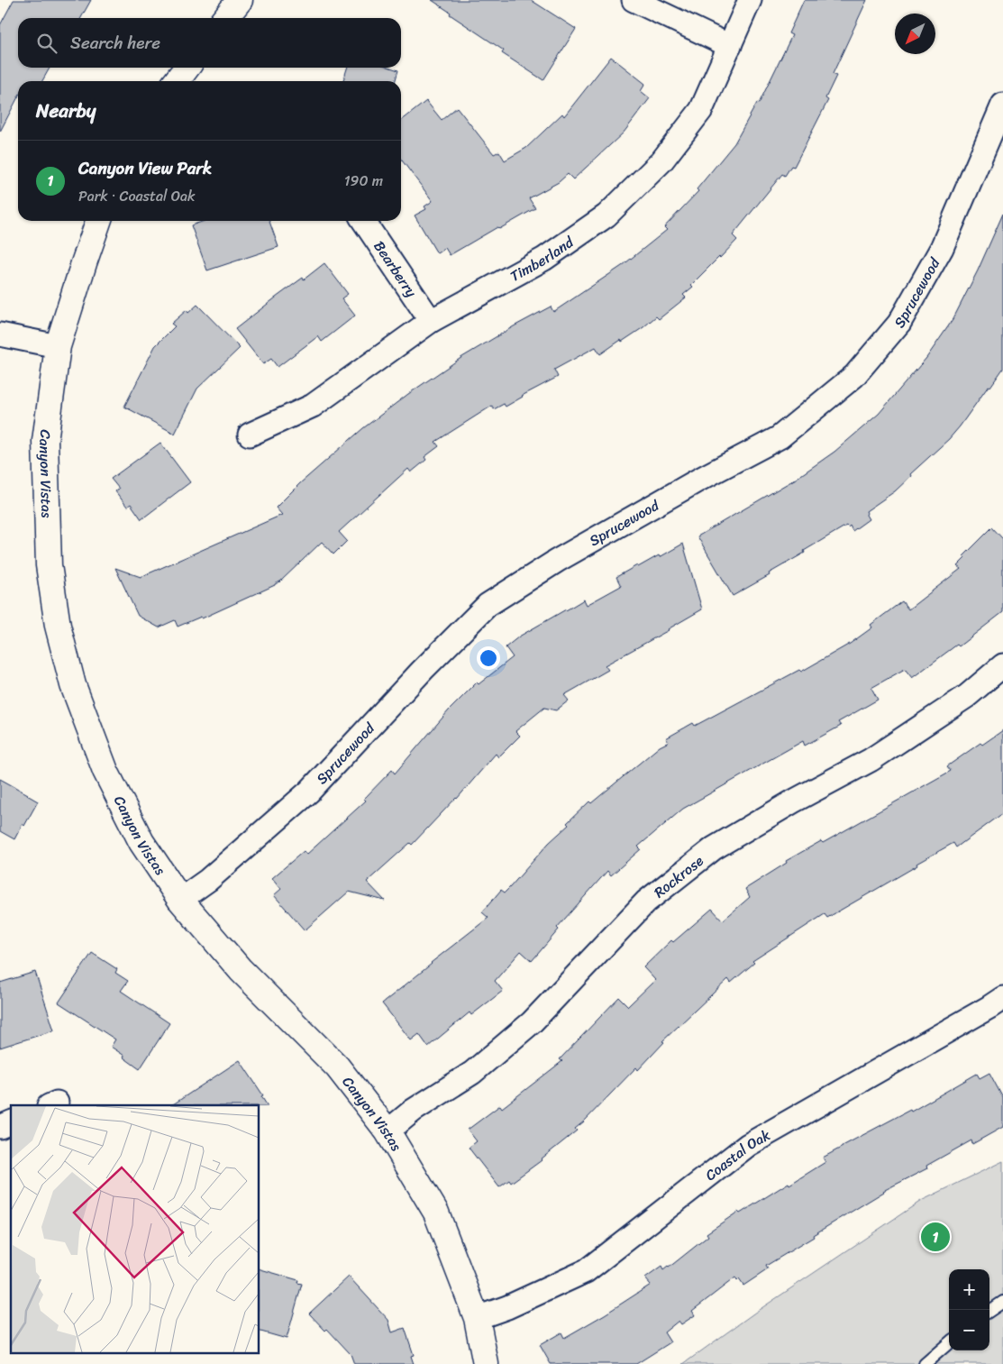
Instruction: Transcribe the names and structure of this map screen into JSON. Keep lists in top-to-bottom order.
{
  "streets": {
    "street": [
      "Timberland",
      "Bearberry",
      "Sprucewood",
      "Canyon Vistas",
      "Rockrose",
      "Coastal Oak"
    ]
  },
  "crossings": [
    ["Timberland", "Bearberry"],
    ["Sprucewood", "Canyon Vistas"],
    ["Canyon Vistas", "Rockrose"],
    ["Canyon Vistas", "Coastal Oak"]
  ],
  "north": "bottom left",
  "page": {
    "search": "Search here",
    "heading": "Nearby",
    "list": [
      {
        "mark": "1",
        "name": "Canyon View Park",
        "note": "Park · Coastal Oak",
        "value": "190 m"
      }
    ],
    "pins": "1",
    "map_buttons": ["+", "−"]
  }
}
